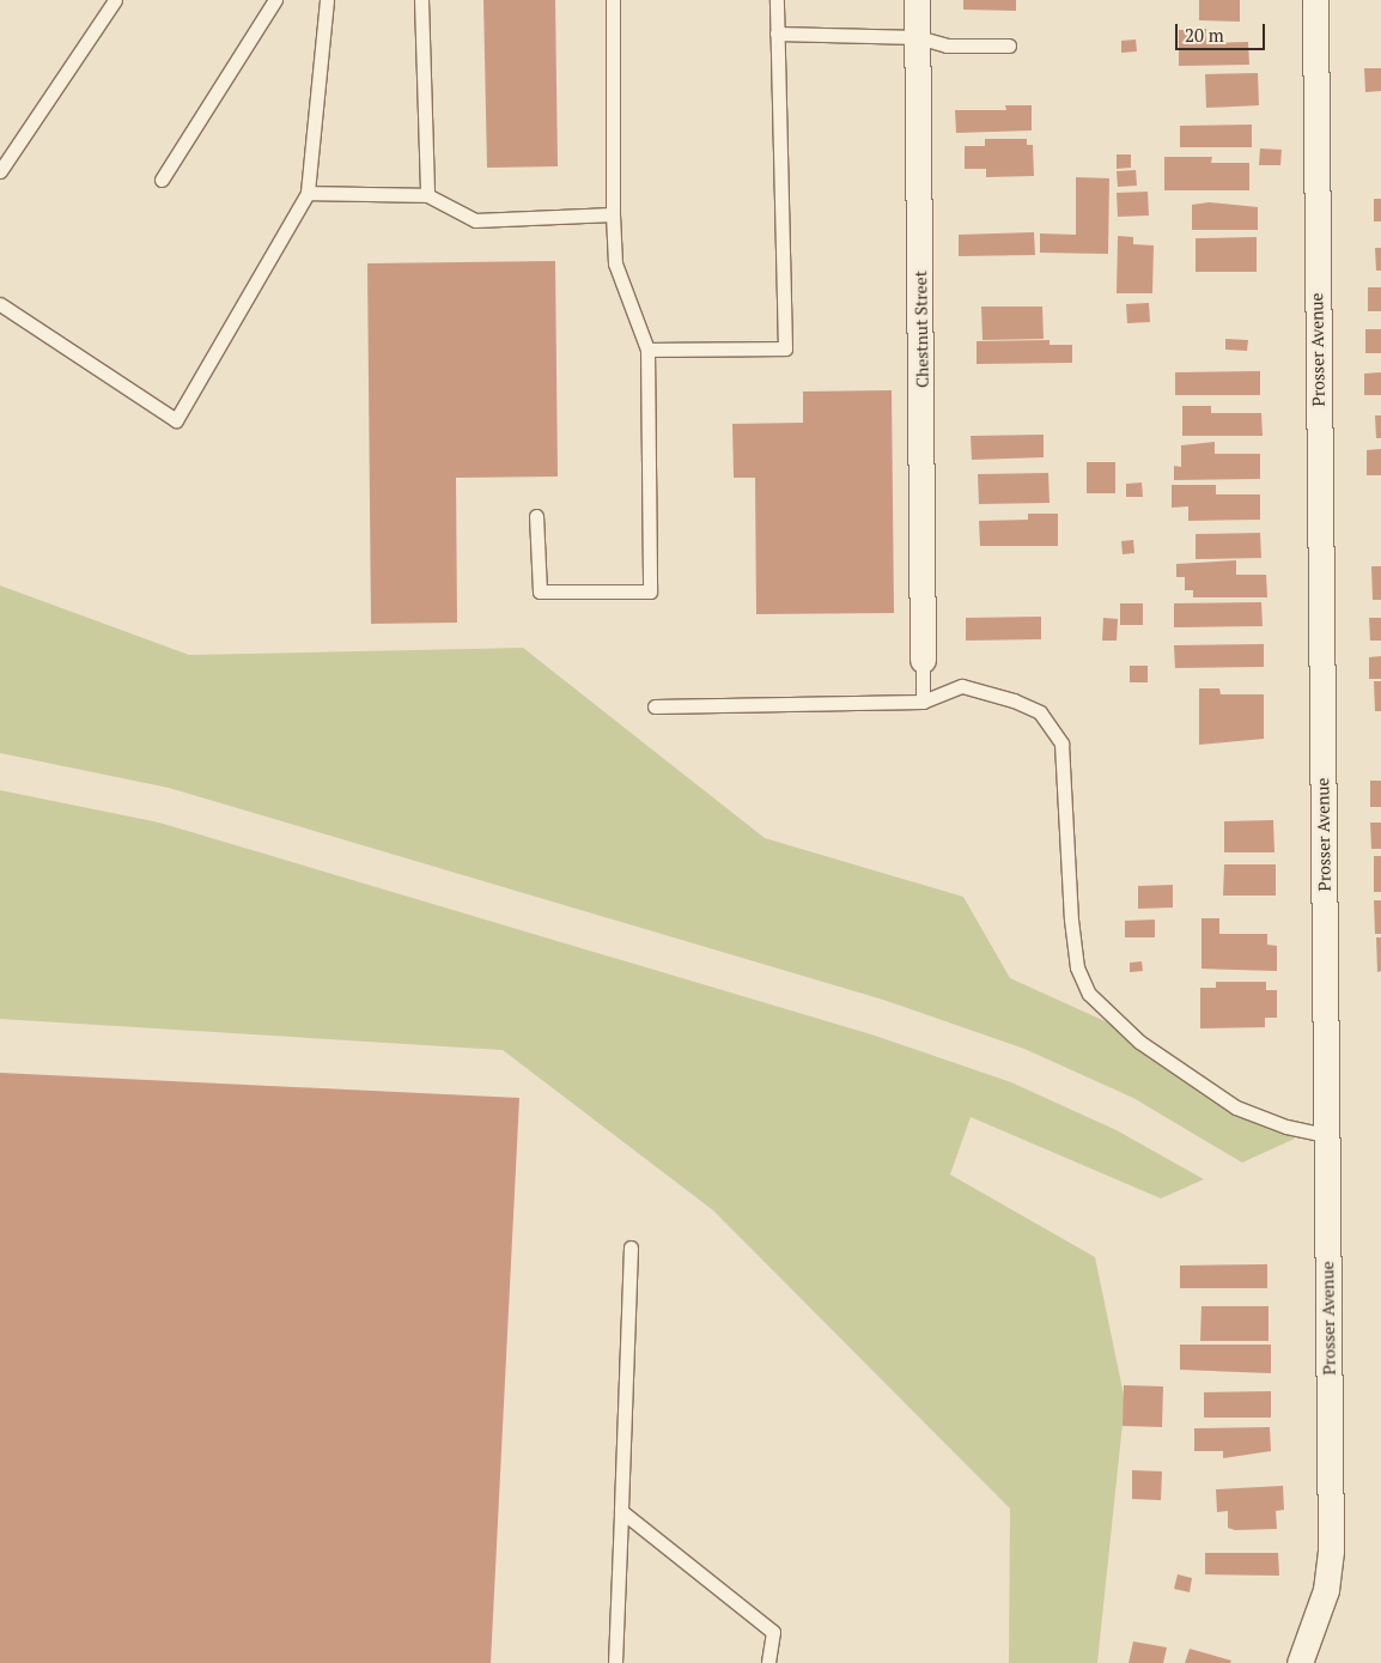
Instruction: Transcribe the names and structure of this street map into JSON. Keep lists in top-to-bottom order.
{
  "streets": {
    "street": ["Chestnut Street", "Prosser Avenue"]
  },
  "scale_bar": "20 m"
}
